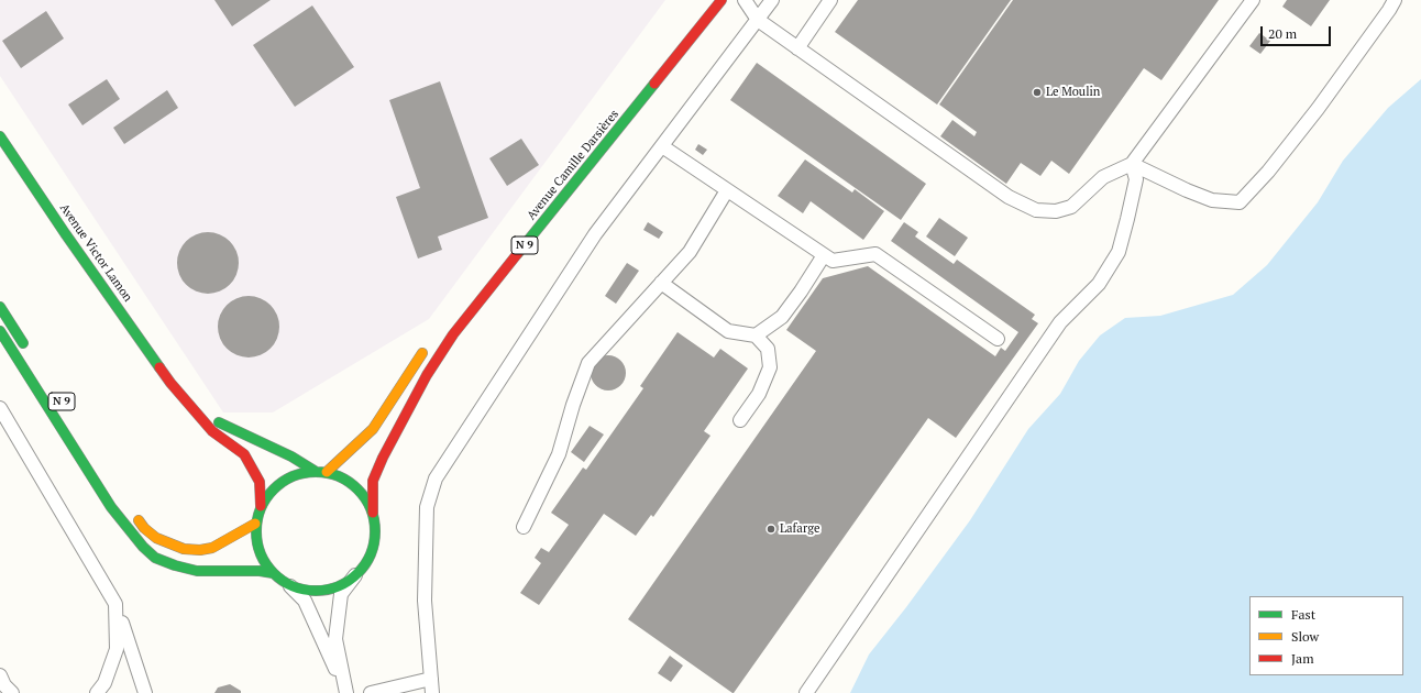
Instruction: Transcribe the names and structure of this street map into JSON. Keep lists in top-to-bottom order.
{
  "streets": {
    "main road": ["Avenue Camille Darsières", "N 9", "Avenue Victor Lamon"]
  },
  "crossings": [
    ["Avenue Camille Darsières", "N 9"],
    ["Avenue Camille Darsières", "Avenue Victor Lamon"],
    ["N 9", "Avenue Victor Lamon"]
  ],
  "places": ["Le Moulin", "Lafarge"],
  "legend": ["Fast", "Slow", "Jam"],
  "scale_bar": "20 m"
}
